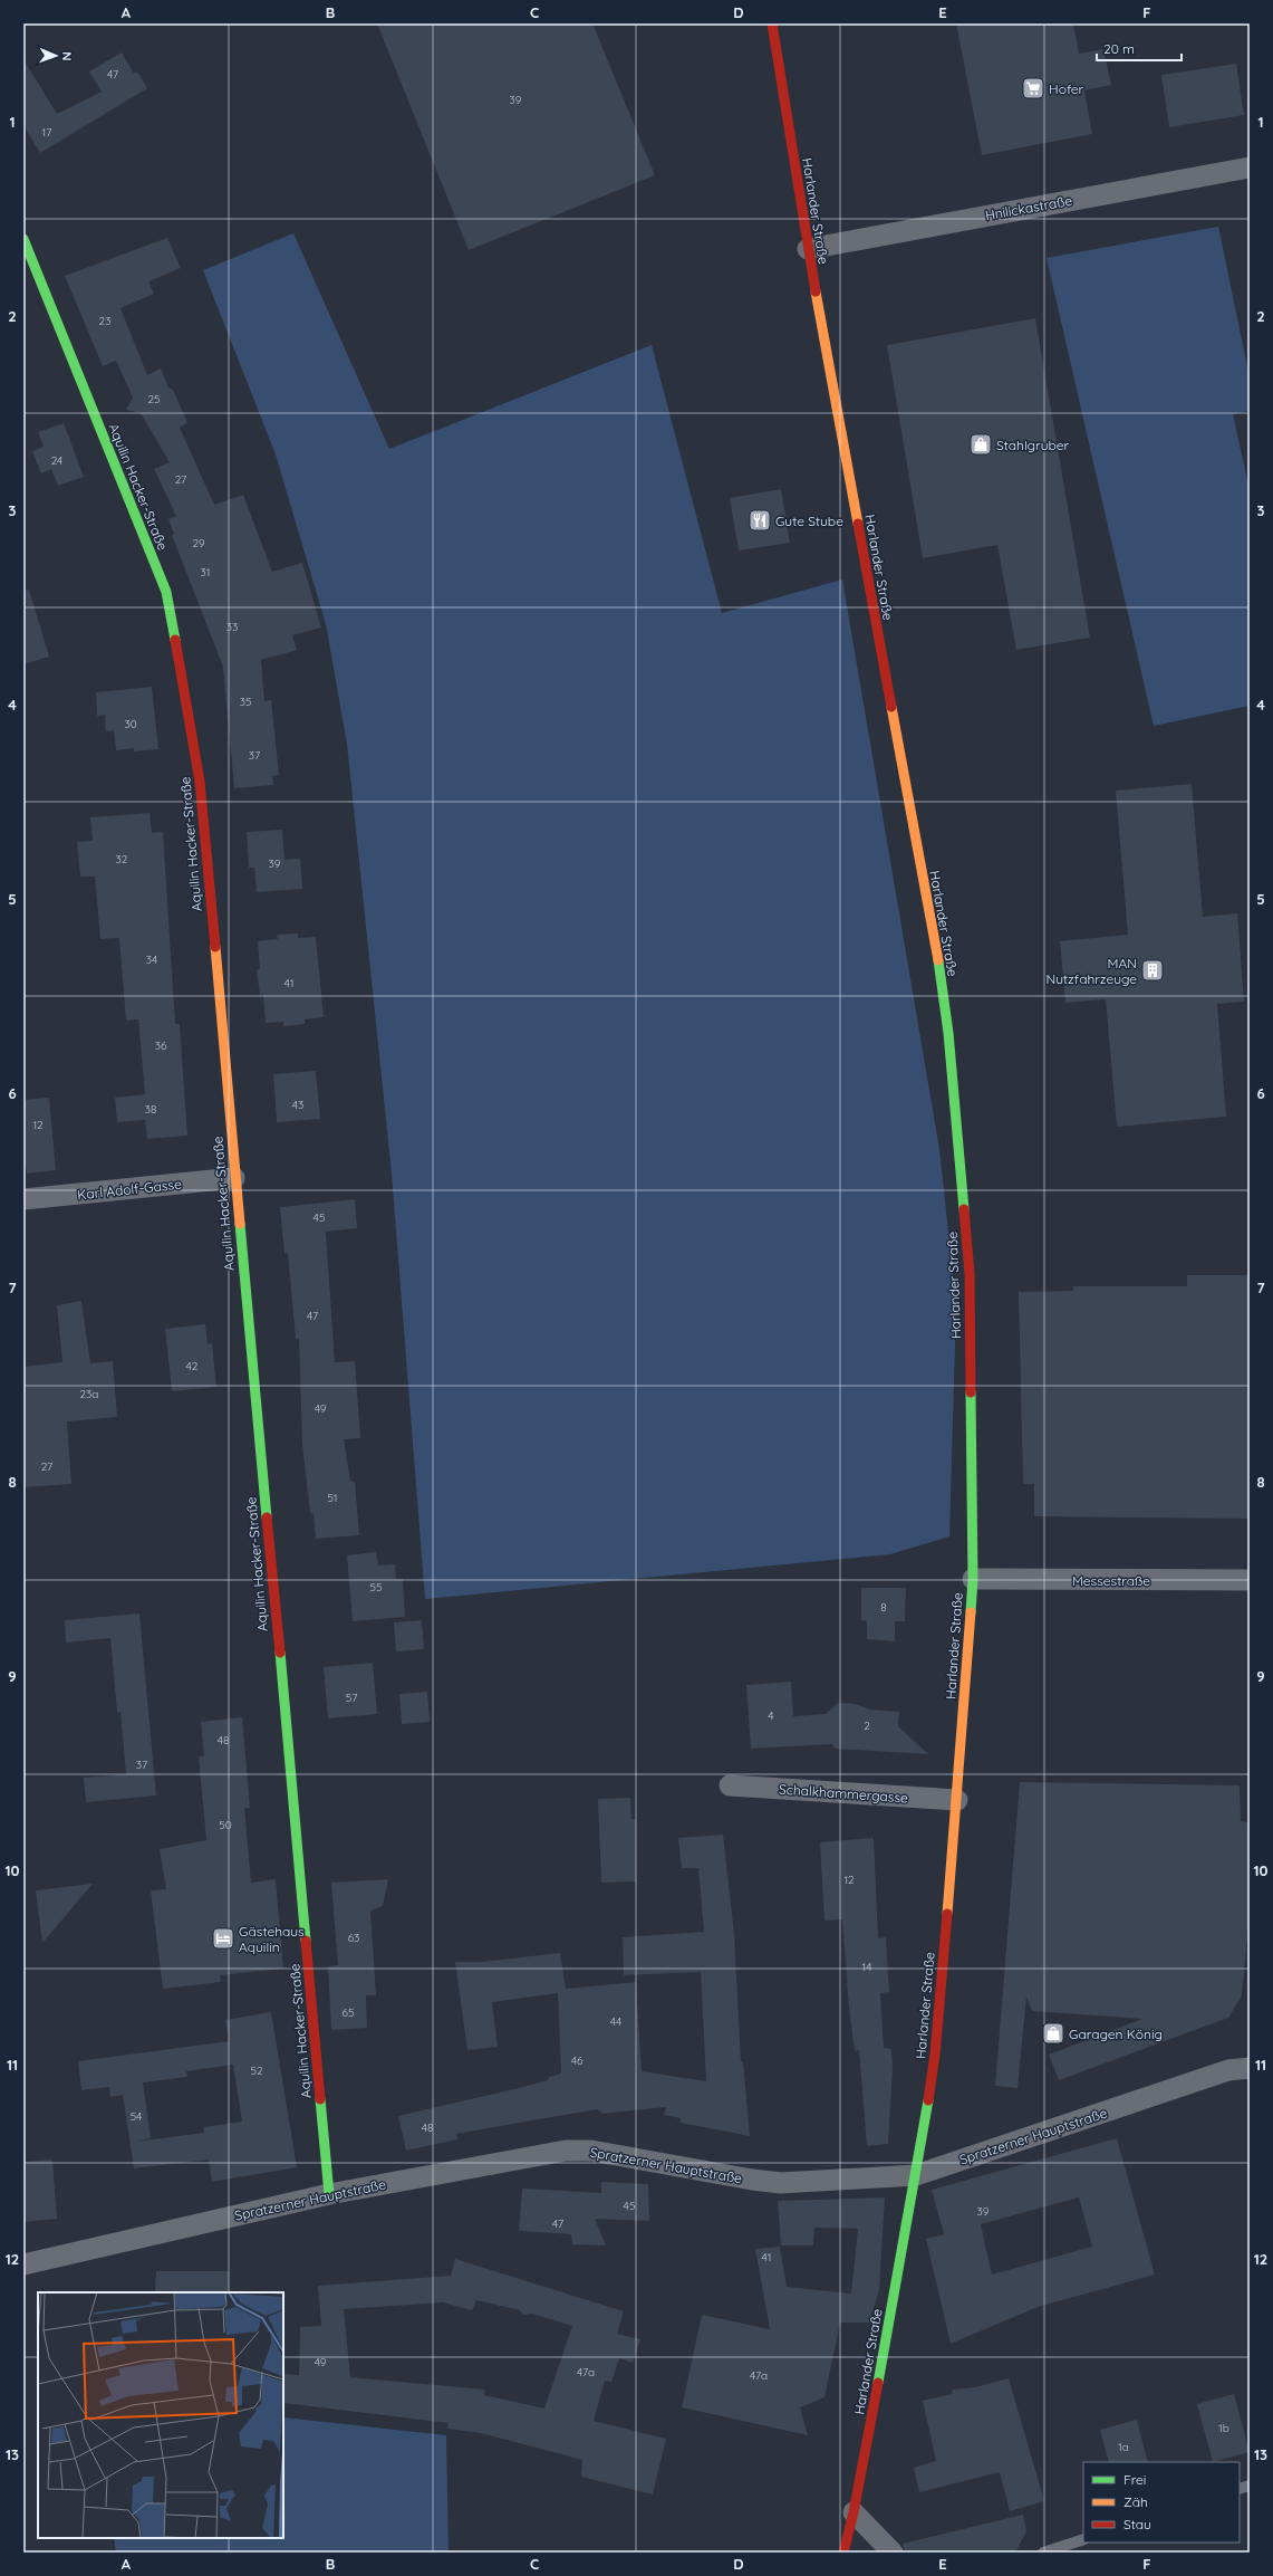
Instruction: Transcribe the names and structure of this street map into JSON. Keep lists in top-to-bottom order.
{
  "streets": {
    "main road": ["Harlander Straße", "Aquilin Hacker-Straße"],
    "street": [
      "Hnilickastraße",
      "Karl Adolf-Gasse",
      "Messestraße",
      "Schalkhammergasse",
      "Spratzerner Hauptstraße"
    ]
  },
  "crossings": [
    ["Hnilickastraße", "Harlander Straße"],
    ["Harlander Straße", "Messestraße"],
    ["Harlander Straße", "Schalkhammergasse"],
    ["Harlander Straße", "Spratzerner Hauptstraße"],
    ["Aquilin Hacker-Straße", "Karl Adolf-Gasse"],
    ["Aquilin Hacker-Straße", "Spratzerner Hauptstraße"]
  ],
  "places": {
    "supermarket": ["Hofer"],
    "shop": ["Stahlgruber", "Garagen König"],
    "restaurant": ["Gute Stube"],
    "building": ["MAN Nutzfahrzeuge"],
    "hotel": ["Gästehaus Aquilin"]
  },
  "house_numbers": [
    "47",
    "39",
    "17",
    "23",
    "25",
    "24",
    "27",
    "29",
    "31",
    "33",
    "35",
    "30",
    "37",
    "32",
    "39",
    "34",
    "41",
    "36",
    "43",
    "38",
    "12",
    "45",
    "47",
    "42",
    "23a",
    "49",
    "27",
    "51",
    "55",
    "8",
    "57",
    "4",
    "2",
    "48",
    "37",
    "50",
    "12",
    "63",
    "14",
    "65",
    "44",
    "46",
    "52",
    "54",
    "48",
    "45",
    "39",
    "47",
    "41",
    "49",
    "47a",
    "47a",
    "1b",
    "1a"
  ],
  "legend": ["Frei", "Zäh", "Stau"],
  "scale_bar": "20 m",
  "north": "right",
  "grid": {
    "columns": [
      "A",
      "B",
      "C",
      "D",
      "E",
      "F"
    ],
    "rows": [
      "1",
      "2",
      "3",
      "4",
      "5",
      "6",
      "7",
      "8",
      "9",
      "10",
      "11",
      "12",
      "13"
    ]
  }
}
